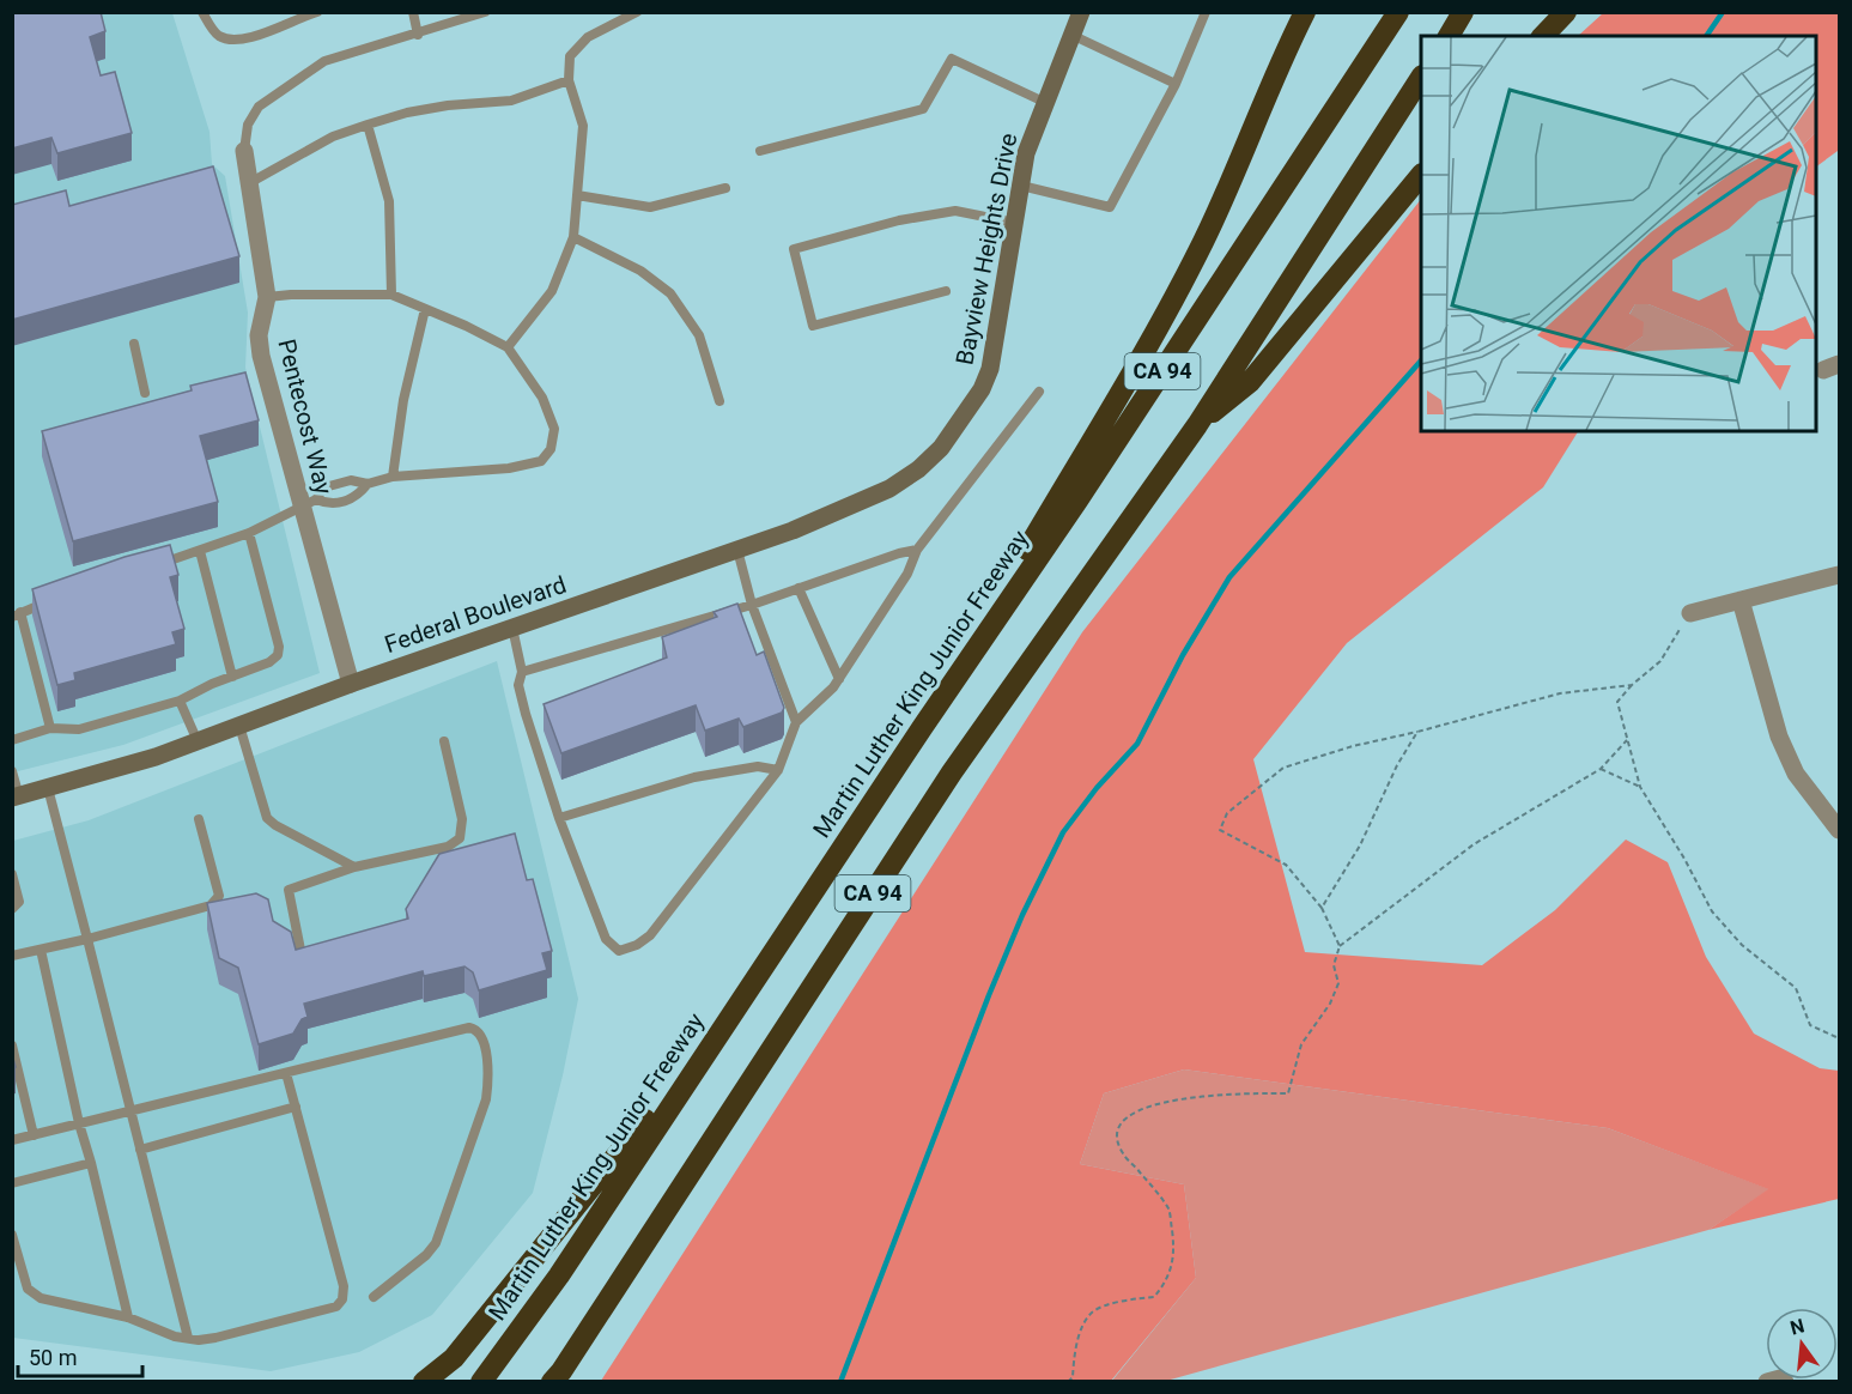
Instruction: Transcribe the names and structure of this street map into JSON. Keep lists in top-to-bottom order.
{
  "streets": {
    "highway": ["CA 94", "Martin Luther King Junior Freeway"],
    "main road": ["Bayview Heights Drive", "Federal Boulevard"],
    "street": ["Pentecost Way"]
  },
  "crossings": [
    ["Bayview Heights Drive", "Federal Boulevard"],
    ["Pentecost Way", "Federal Boulevard"]
  ],
  "scale_bar": "50 m",
  "north": "top"
}
